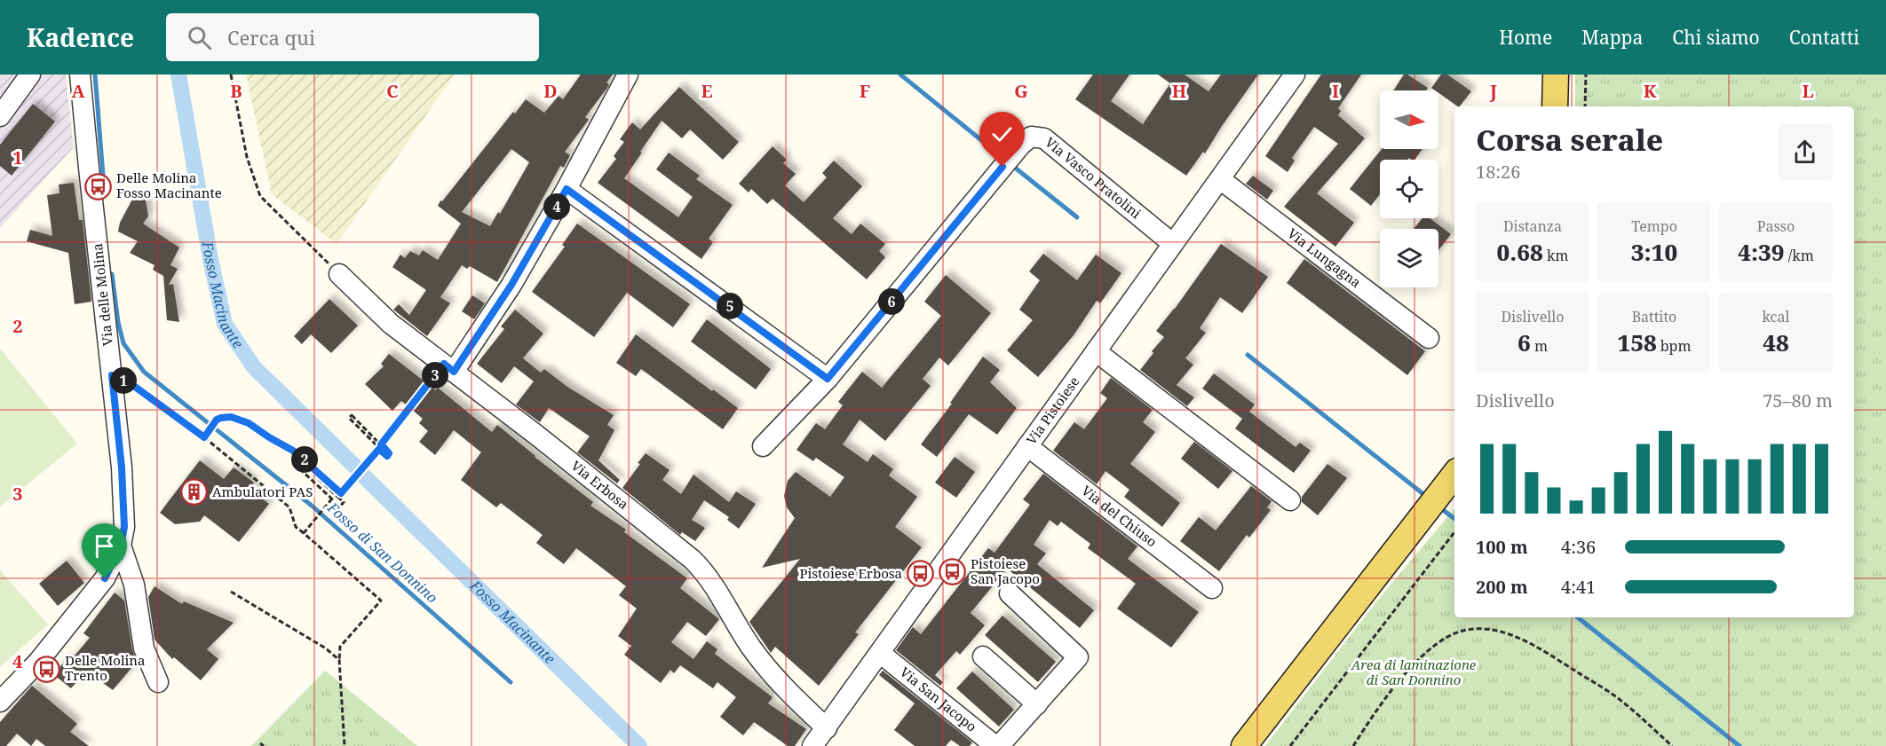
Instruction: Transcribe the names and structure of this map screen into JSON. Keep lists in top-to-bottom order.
{
  "streets": {
    "street": [
      "Via Vasco Pratolini",
      "Via Lungagna",
      "Via delle Molina",
      "Via Pistoiese",
      "Via Erbosa",
      "Via del Chiuso",
      "Via San Jacopo"
    ]
  },
  "crossings": [
    ["Via Vasco Pratolini", "Via Pistoiese"],
    ["Via Lungagna", "Via Pistoiese"],
    ["Via Pistoiese", "Via Erbosa"],
    ["Via Pistoiese", "Via del Chiuso"],
    ["Via Pistoiese", "Via San Jacopo"]
  ],
  "water": ["Fosso Macinante", "Fosso di San Donnino"],
  "parks": ["Area di laminazione di San Donnino"],
  "places": {
    "bus stop": [
      "Delle Molina Fosso Macinante",
      "Pistoiese San Jacopo",
      "Pistoiese Erbosa",
      "Delle Molina Trento"
    ],
    "building": ["Ambulatori PAS"]
  },
  "north": "right",
  "page": {
    "header": "Kadence",
    "search": "Cerca qui",
    "nav": [
      "Home",
      "Mappa",
      "Chi siamo",
      "Contatti"
    ],
    "heading": ["Corsa serale", "18:26"],
    "pins": [
      "4",
      "6",
      "5",
      "3",
      "1",
      "2"
    ],
    "stats": [
      ["Distanza", "0.68 km"],
      ["Tempo", "3:10"],
      ["Passo", "4:39 /km"],
      ["Dislivello", "6 m"],
      ["Battito", "158 bpm"],
      ["kcal", "48"]
    ],
    "chart": ["Dislivello", "75–80 m"],
    "list": [
      {
        "name": "100 m",
        "note": "4:36"
      },
      {
        "name": "200 m",
        "note": "4:41"
      }
    ]
  },
  "grid": {
    "columns": [
      "A",
      "B",
      "C",
      "D",
      "E",
      "F",
      "G",
      "H",
      "I",
      "J",
      "K",
      "L"
    ],
    "rows": [
      "1",
      "2",
      "3",
      "4"
    ]
  }
}
